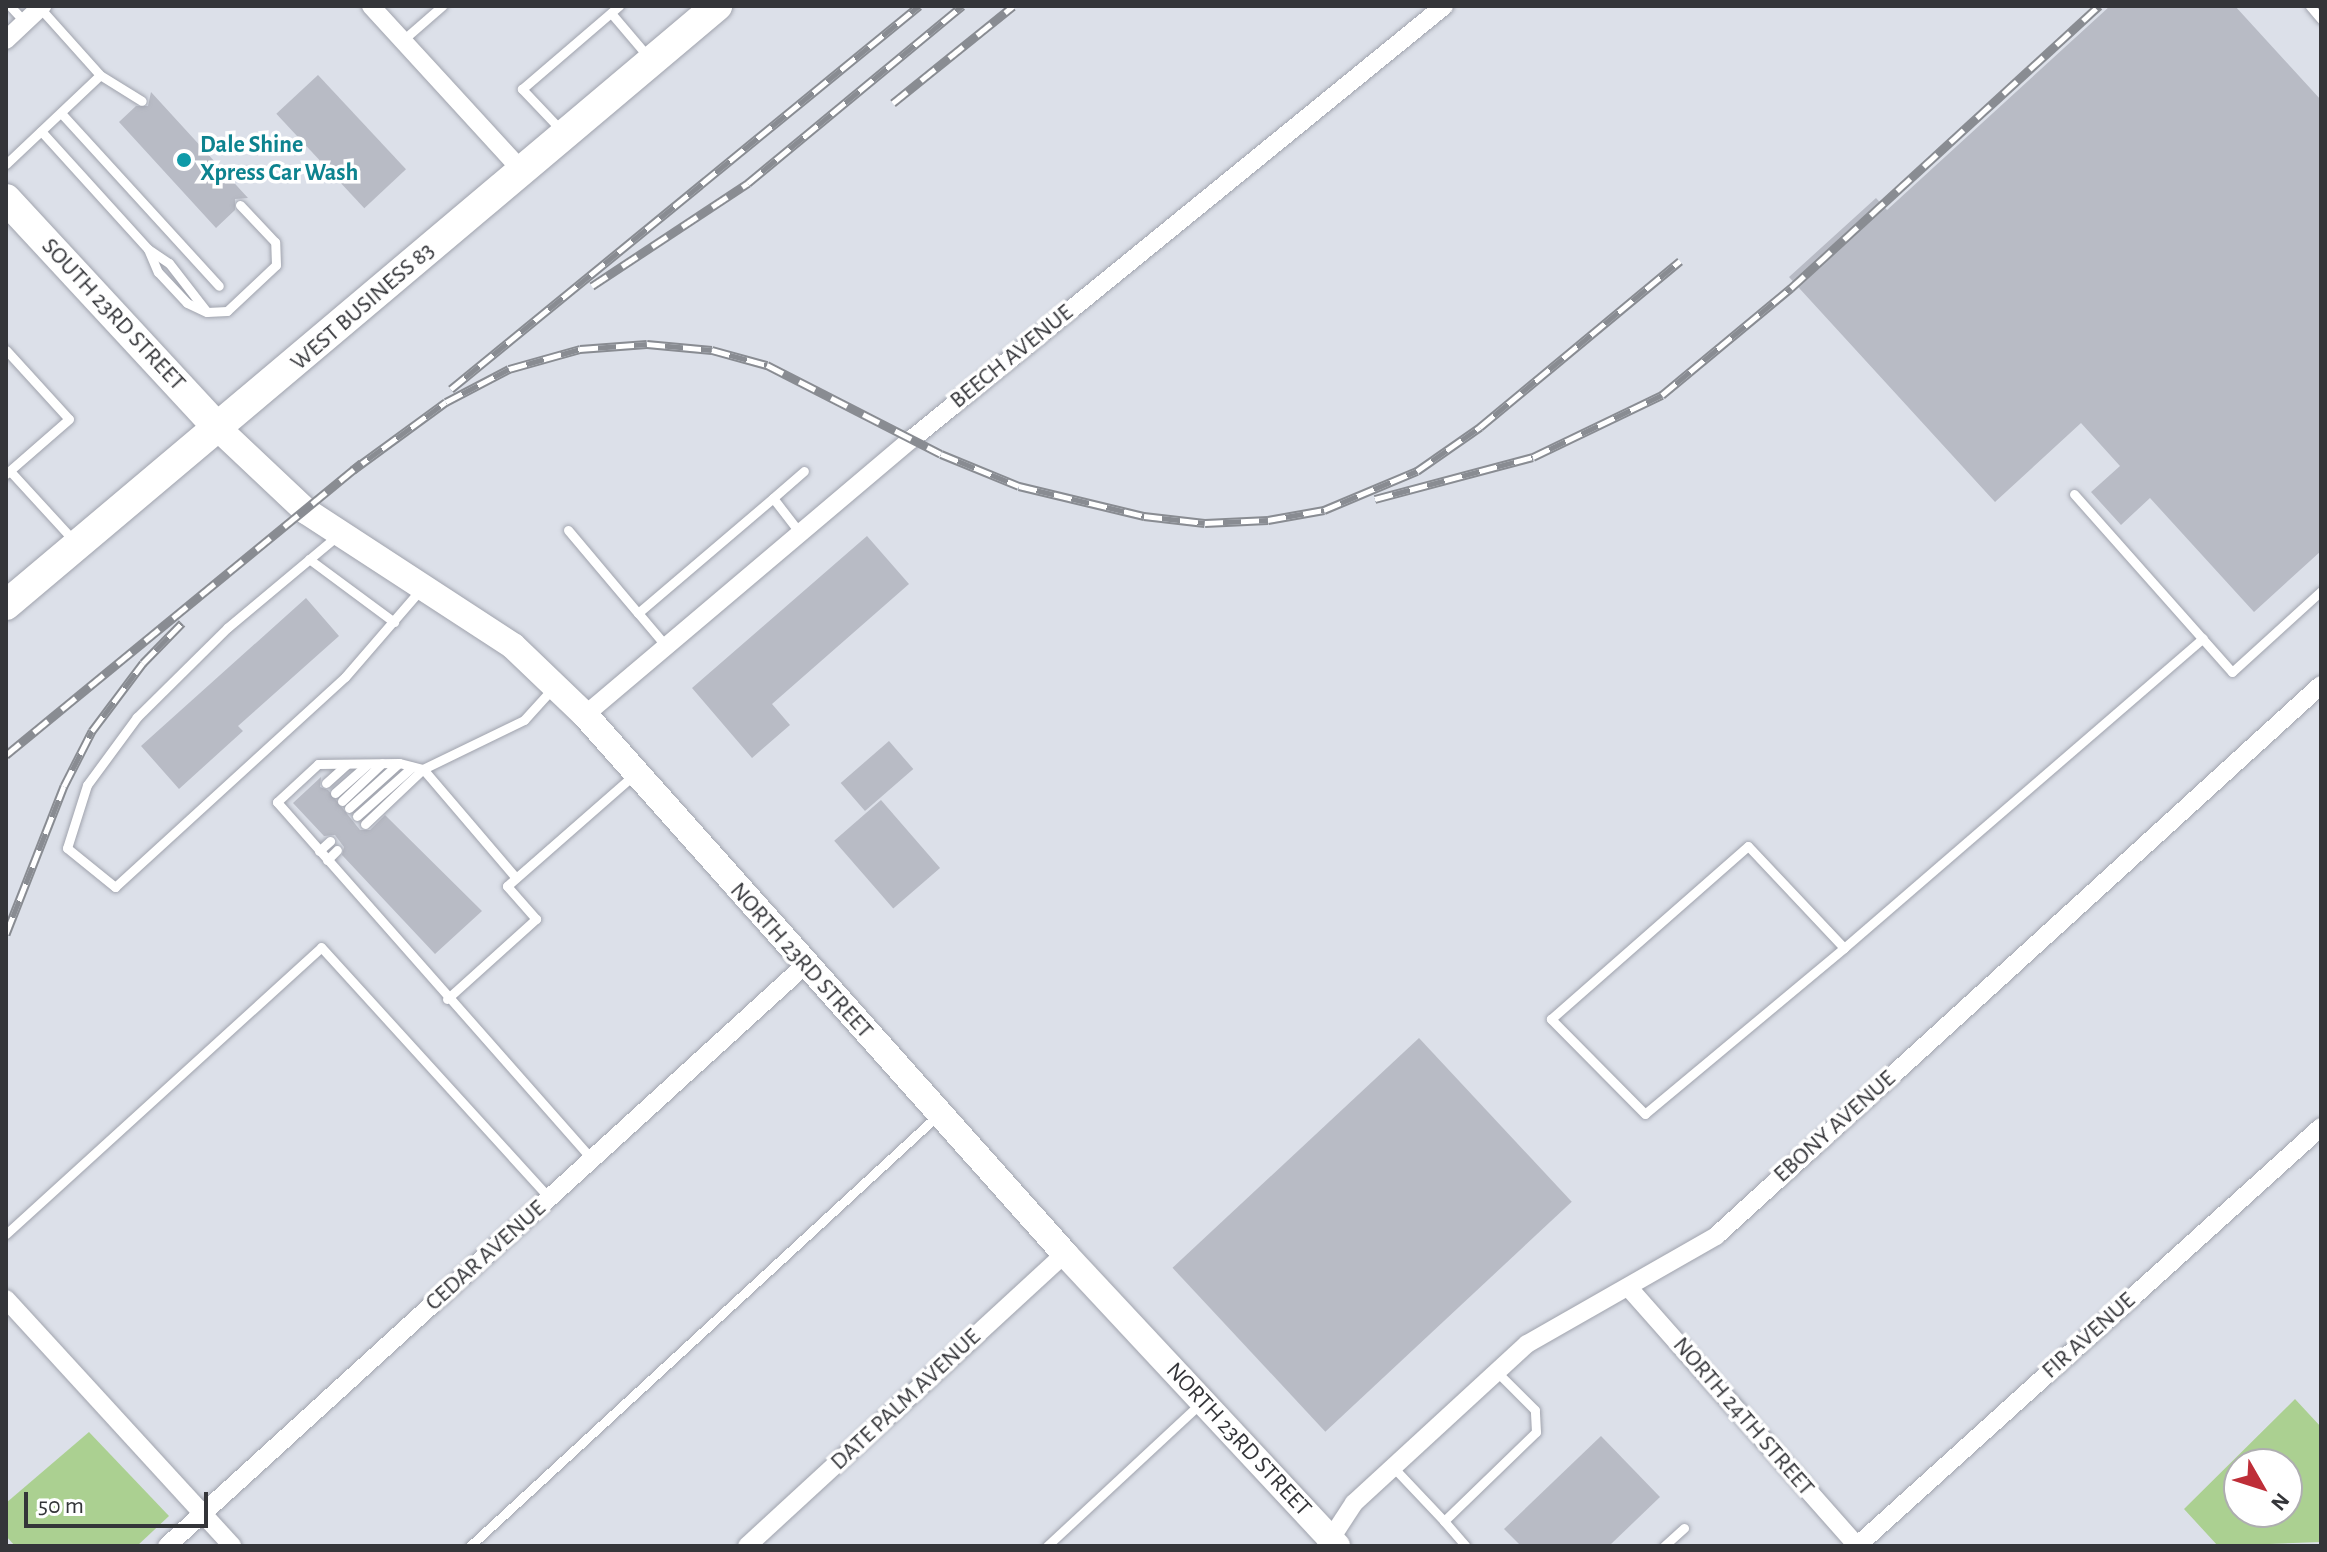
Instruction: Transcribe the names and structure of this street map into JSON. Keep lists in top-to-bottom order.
{
  "streets": {
    "main road": ["WEST BUSINESS 83", "SOUTH 23RD STREET", "NORTH 23RD STREET"],
    "street": [
      "BEECH AVENUE",
      "EBONY AVENUE",
      "CEDAR AVENUE",
      "FIR AVENUE",
      "DATE PALM AVENUE",
      "NORTH 24TH STREET"
    ]
  },
  "crossings": [
    ["WEST BUSINESS 83", "SOUTH 23RD STREET"],
    ["WEST BUSINESS 83", "NORTH 23RD STREET"],
    ["SOUTH 23RD STREET", "NORTH 23RD STREET"],
    ["BEECH AVENUE", "NORTH 23RD STREET"],
    ["NORTH 23RD STREET", "EBONY AVENUE"],
    ["NORTH 23RD STREET", "CEDAR AVENUE"],
    ["NORTH 23RD STREET", "DATE PALM AVENUE"],
    ["EBONY AVENUE", "NORTH 24TH STREET"],
    ["FIR AVENUE", "NORTH 24TH STREET"]
  ],
  "places": ["Dale Shine Xpress Car Wash"],
  "scale_bar": "50 m",
  "north": "bottom right"
}
